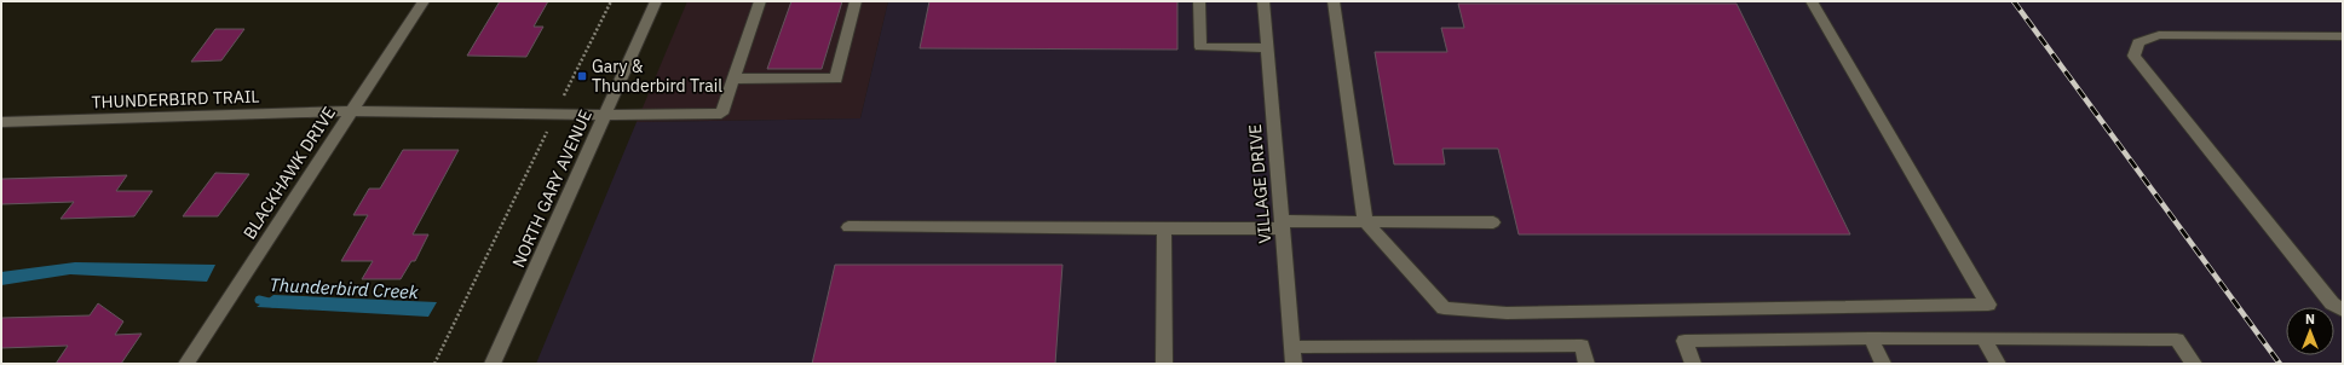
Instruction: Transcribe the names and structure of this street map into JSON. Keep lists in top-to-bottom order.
{
  "streets": {
    "street": [
      "THUNDERBIRD TRAIL",
      "BLACKHAWK DRIVE",
      "VILLAGE DRIVE",
      "NORTH GARY AVENUE"
    ]
  },
  "crossings": [
    ["THUNDERBIRD TRAIL", "BLACKHAWK DRIVE"],
    ["THUNDERBIRD TRAIL", "NORTH GARY AVENUE"]
  ],
  "water": ["Thunderbird Creek"],
  "places": {
    "transit": ["Gary & Thunderbird Trail"]
  },
  "north": "top"
}
